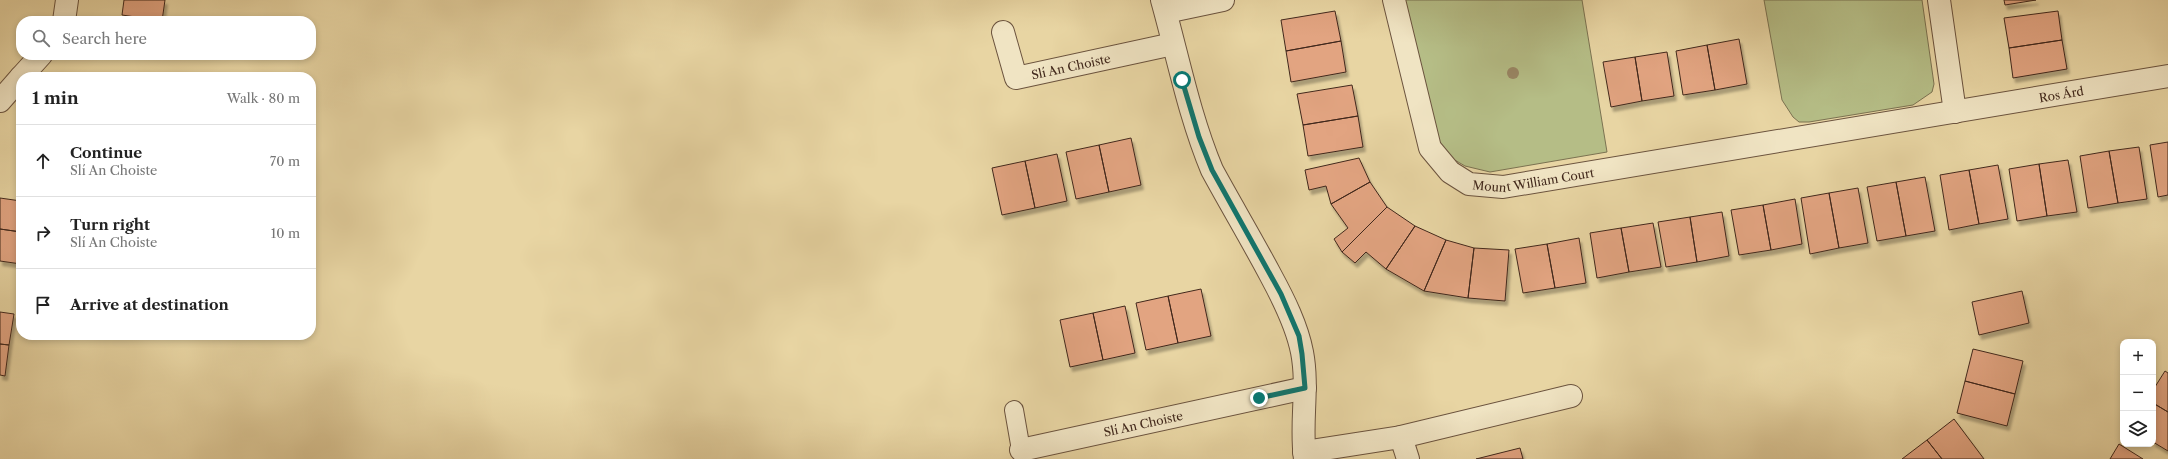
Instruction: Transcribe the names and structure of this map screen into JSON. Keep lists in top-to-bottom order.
{
  "streets": {
    "street": ["Slí An Choiste", "Ros Árd", "Mount William Court"]
  },
  "crossings": [
    ["Ros Árd", "Mount William Court"]
  ],
  "page": {
    "search": "Search here",
    "heading": ["1 min", "Walk · 80 m"],
    "list": [
      ["Continue", "Slí An Choiste", "70 m"],
      ["Turn right", "Slí An Choiste", "10 m"],
      "Arrive at destination"
    ],
    "map_buttons": ["+", "−"]
  }
}
